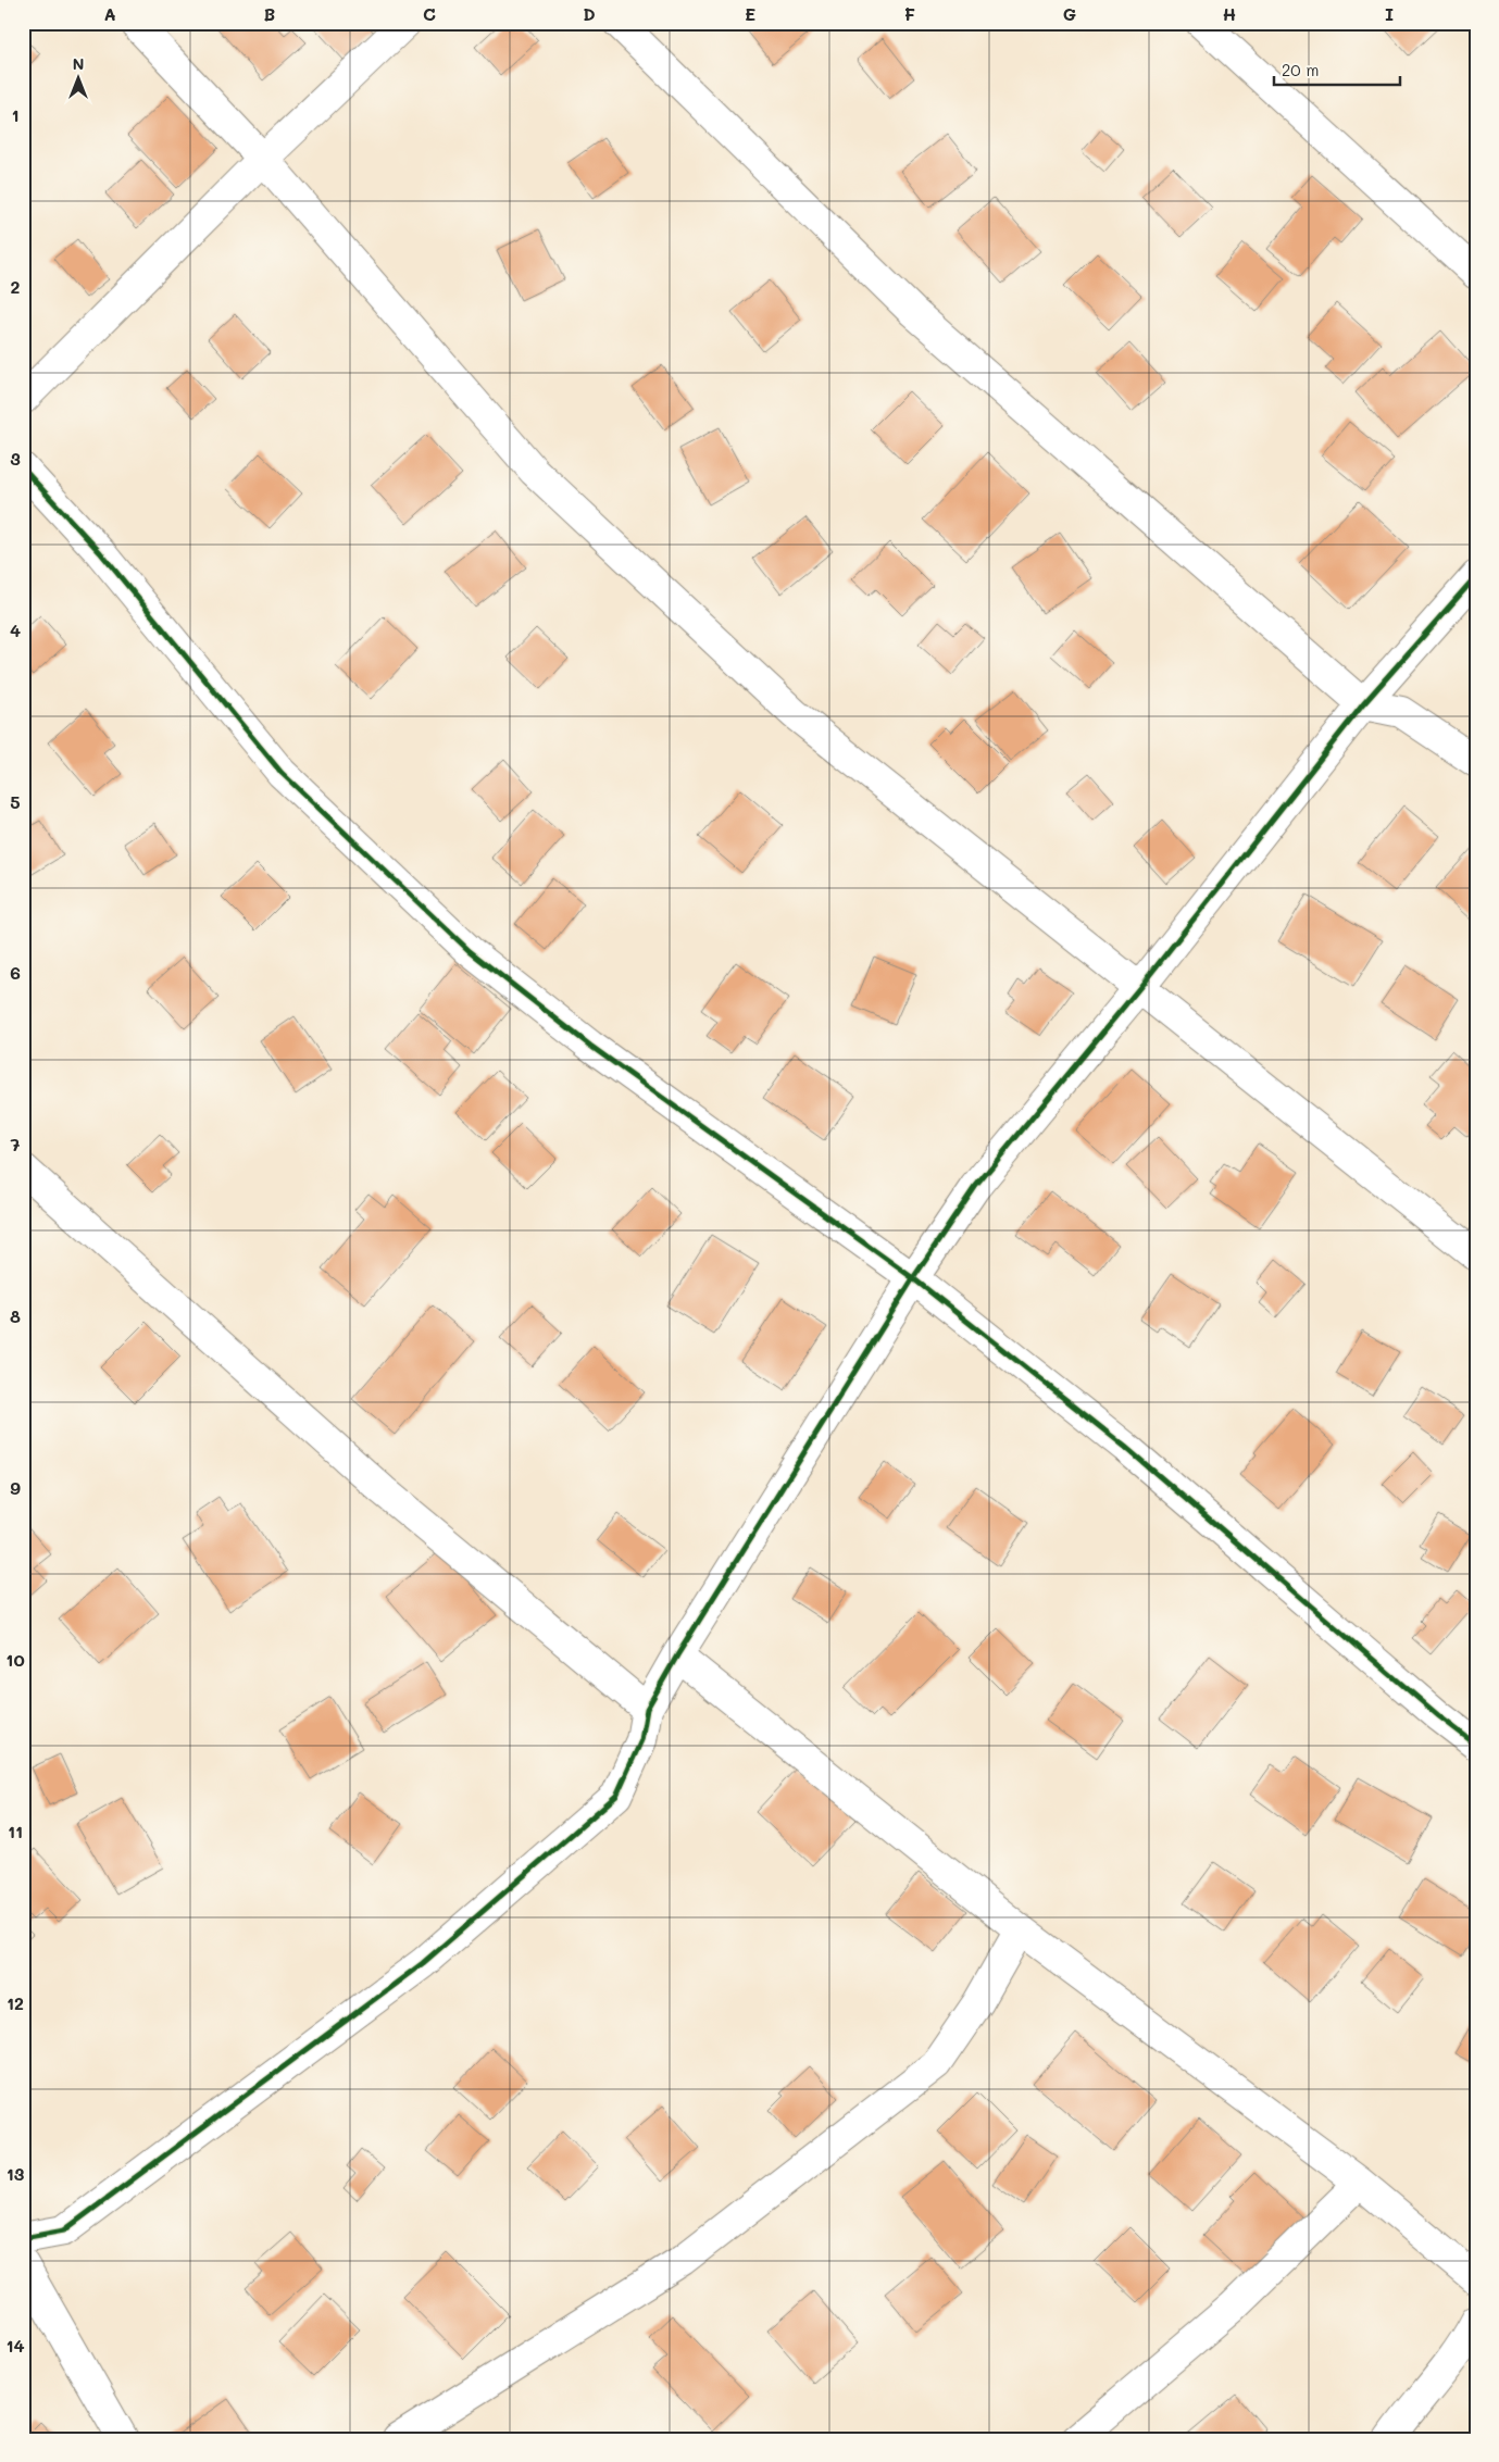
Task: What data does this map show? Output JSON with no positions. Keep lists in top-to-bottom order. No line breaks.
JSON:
{"scale_bar":"20 m","north":"top","grid":{"columns":["A","B","C","D","E","F","G","H","I"],"rows":["1","2","3","4","5","6","7","8","9","10","11","12","13","14"]}}
